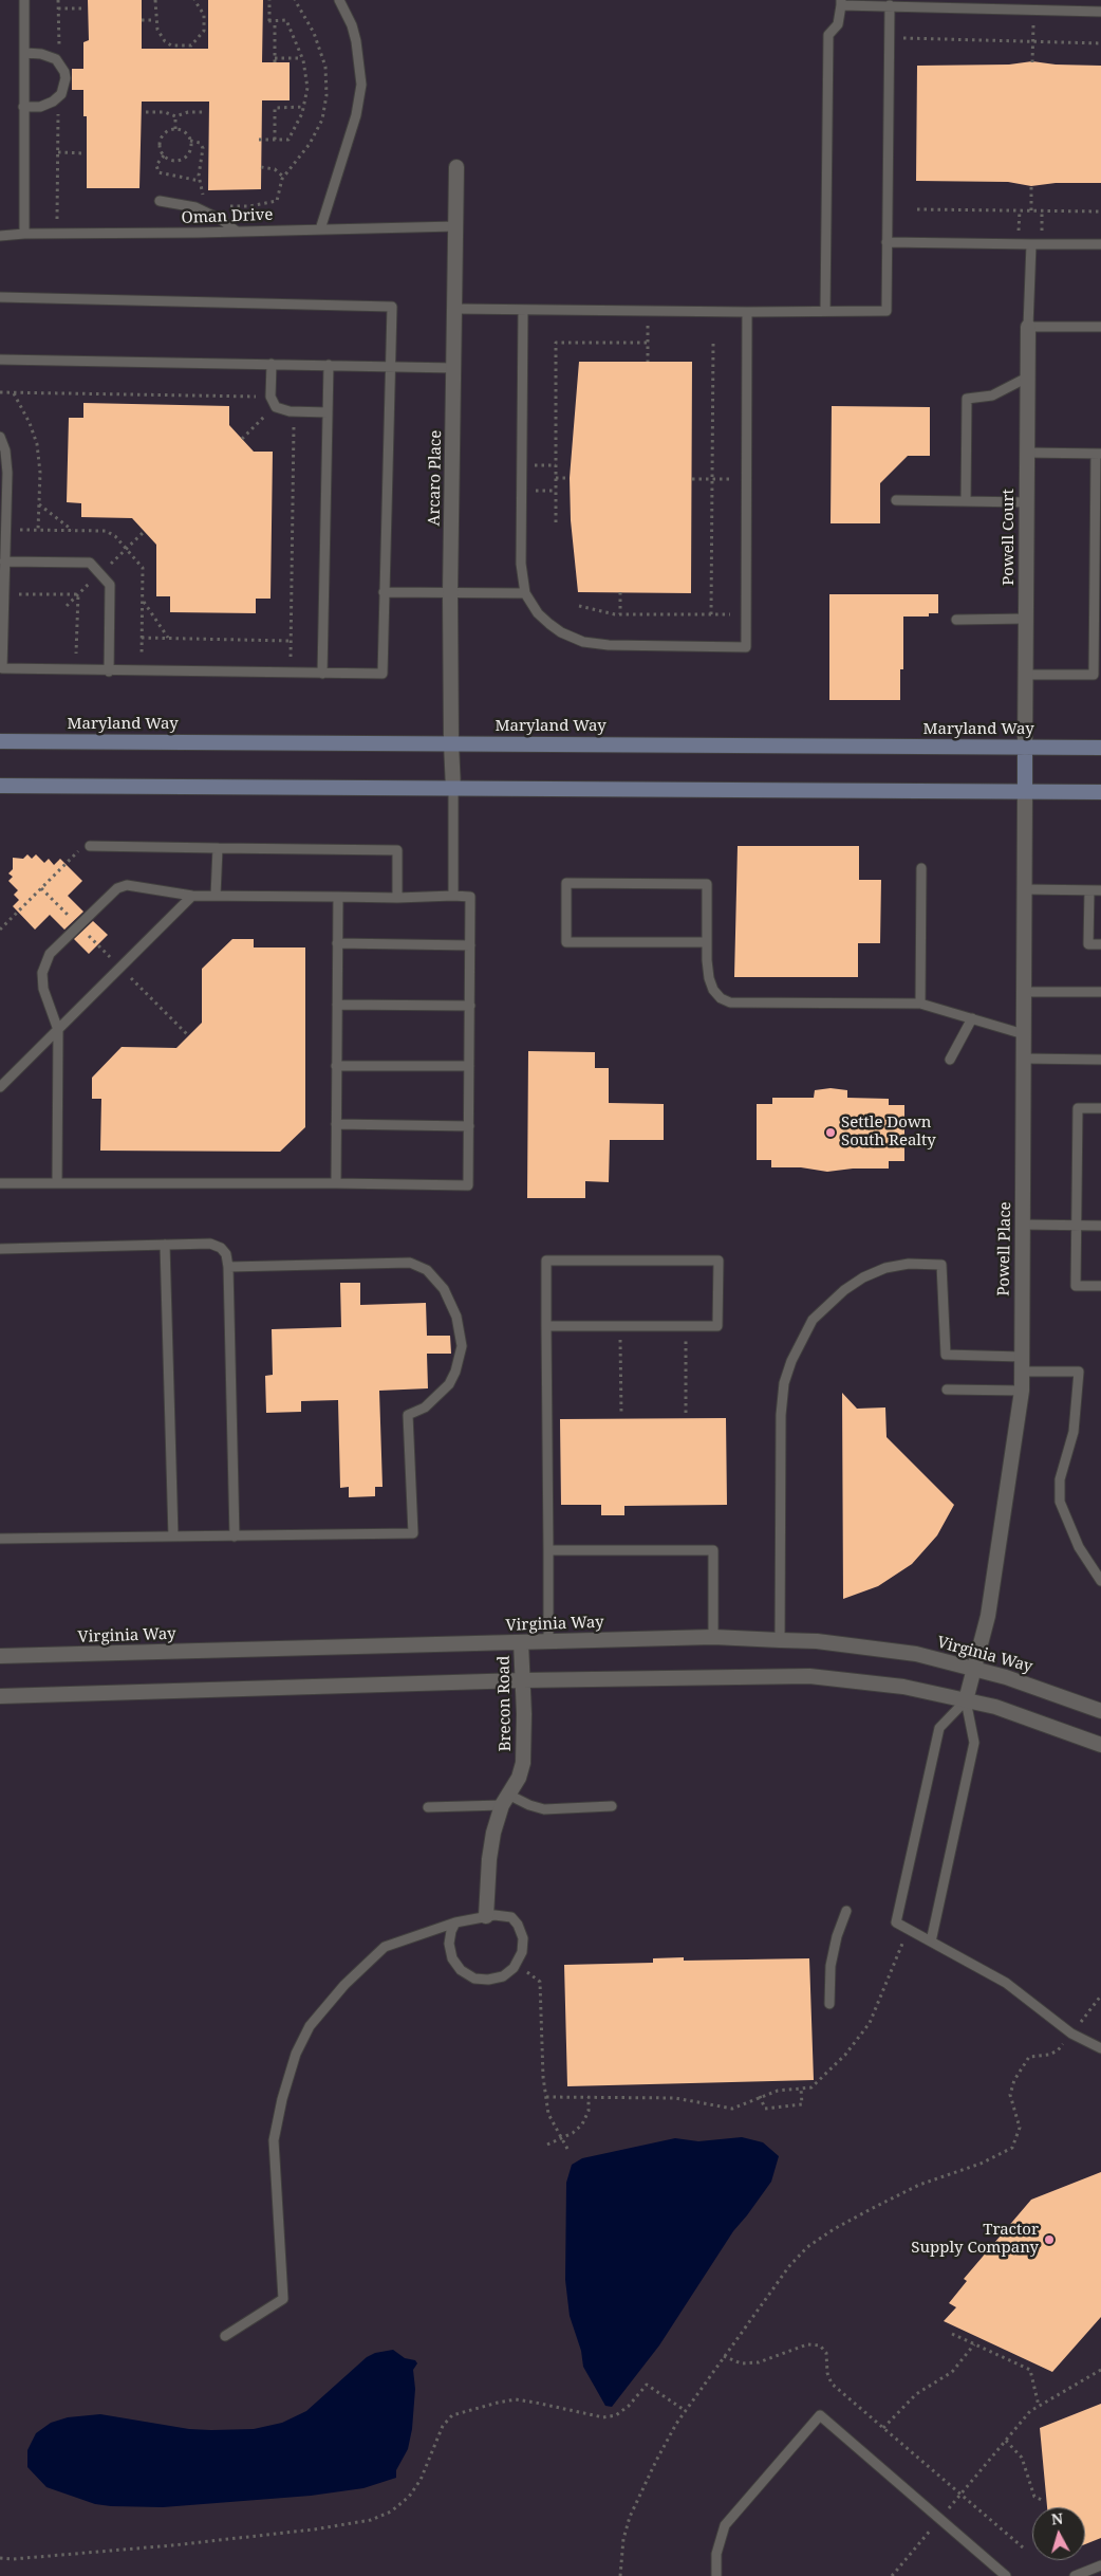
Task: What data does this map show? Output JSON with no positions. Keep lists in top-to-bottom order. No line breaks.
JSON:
{"streets":{"main road":["Maryland Way"],"street":["Arcaro Place","Powell Court","Powell Place","Virginia Way","Brecon Road"],"lane":["Oman Drive"]},"crossings":[["Oman Drive","Arcaro Place"],["Arcaro Place","Maryland Way"],["Powell Court","Maryland Way"],["Powell Place","Virginia Way"],["Virginia Way","Brecon Road"]],"places":["Settle Down South Realty","Tractor Supply Company"],"north":"top"}
